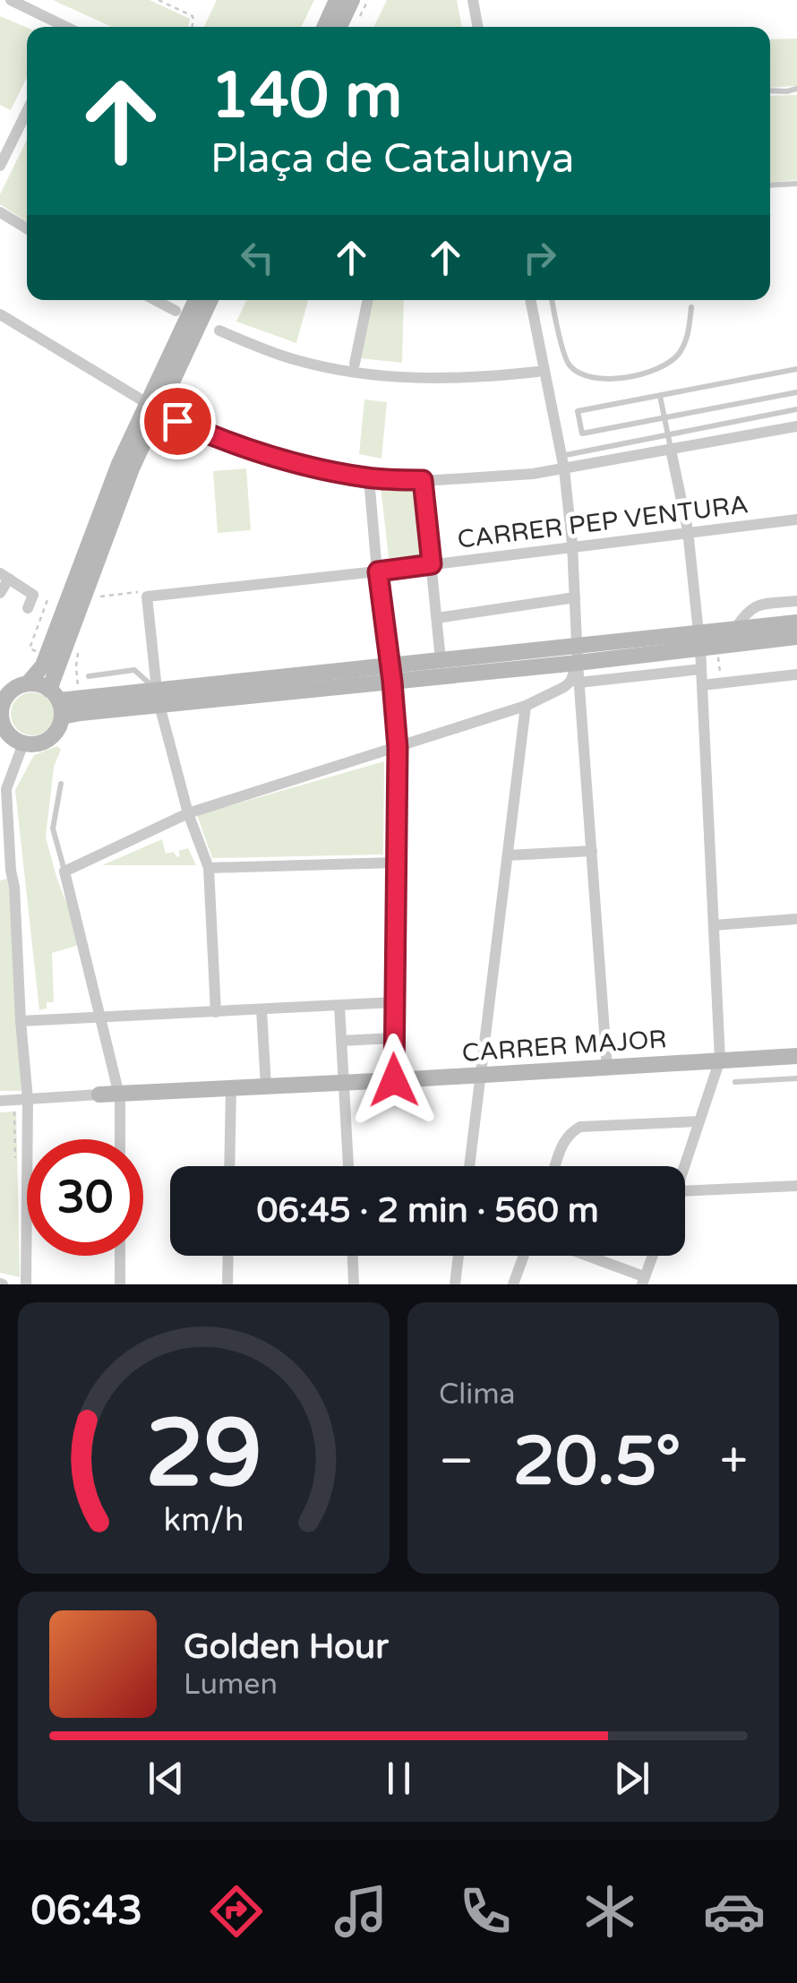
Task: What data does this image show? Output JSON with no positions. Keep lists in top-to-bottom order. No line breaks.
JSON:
{"streets":{"street":["CARRER PEP VENTURA","CARRER MAJOR"]},"page":{"turn":["140 m","Plaça de Catalunya"],"limit":"30","trip":"06:45 · 2 min · 560 m","tile":"Clima","heat":["−","20.5°","+"],"song":["Golden Hour","Lumen"],"tabs":"06:43","gauge":["29","km/h"]}}
